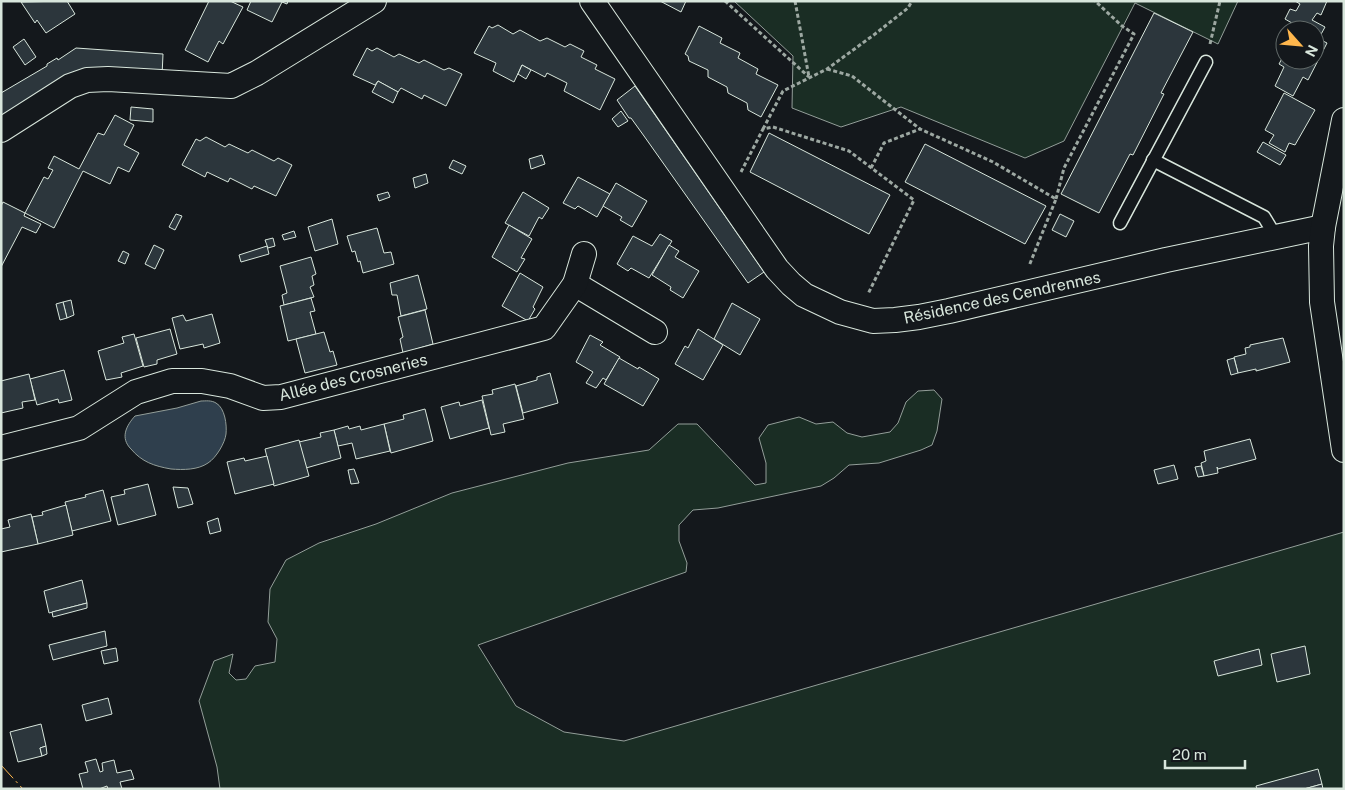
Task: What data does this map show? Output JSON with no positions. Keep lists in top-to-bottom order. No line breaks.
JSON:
{"streets":{"street":["Résidence des Cendrennes","Allée des Crosneries"]},"scale_bar":"20 m","north":"bottom right"}
